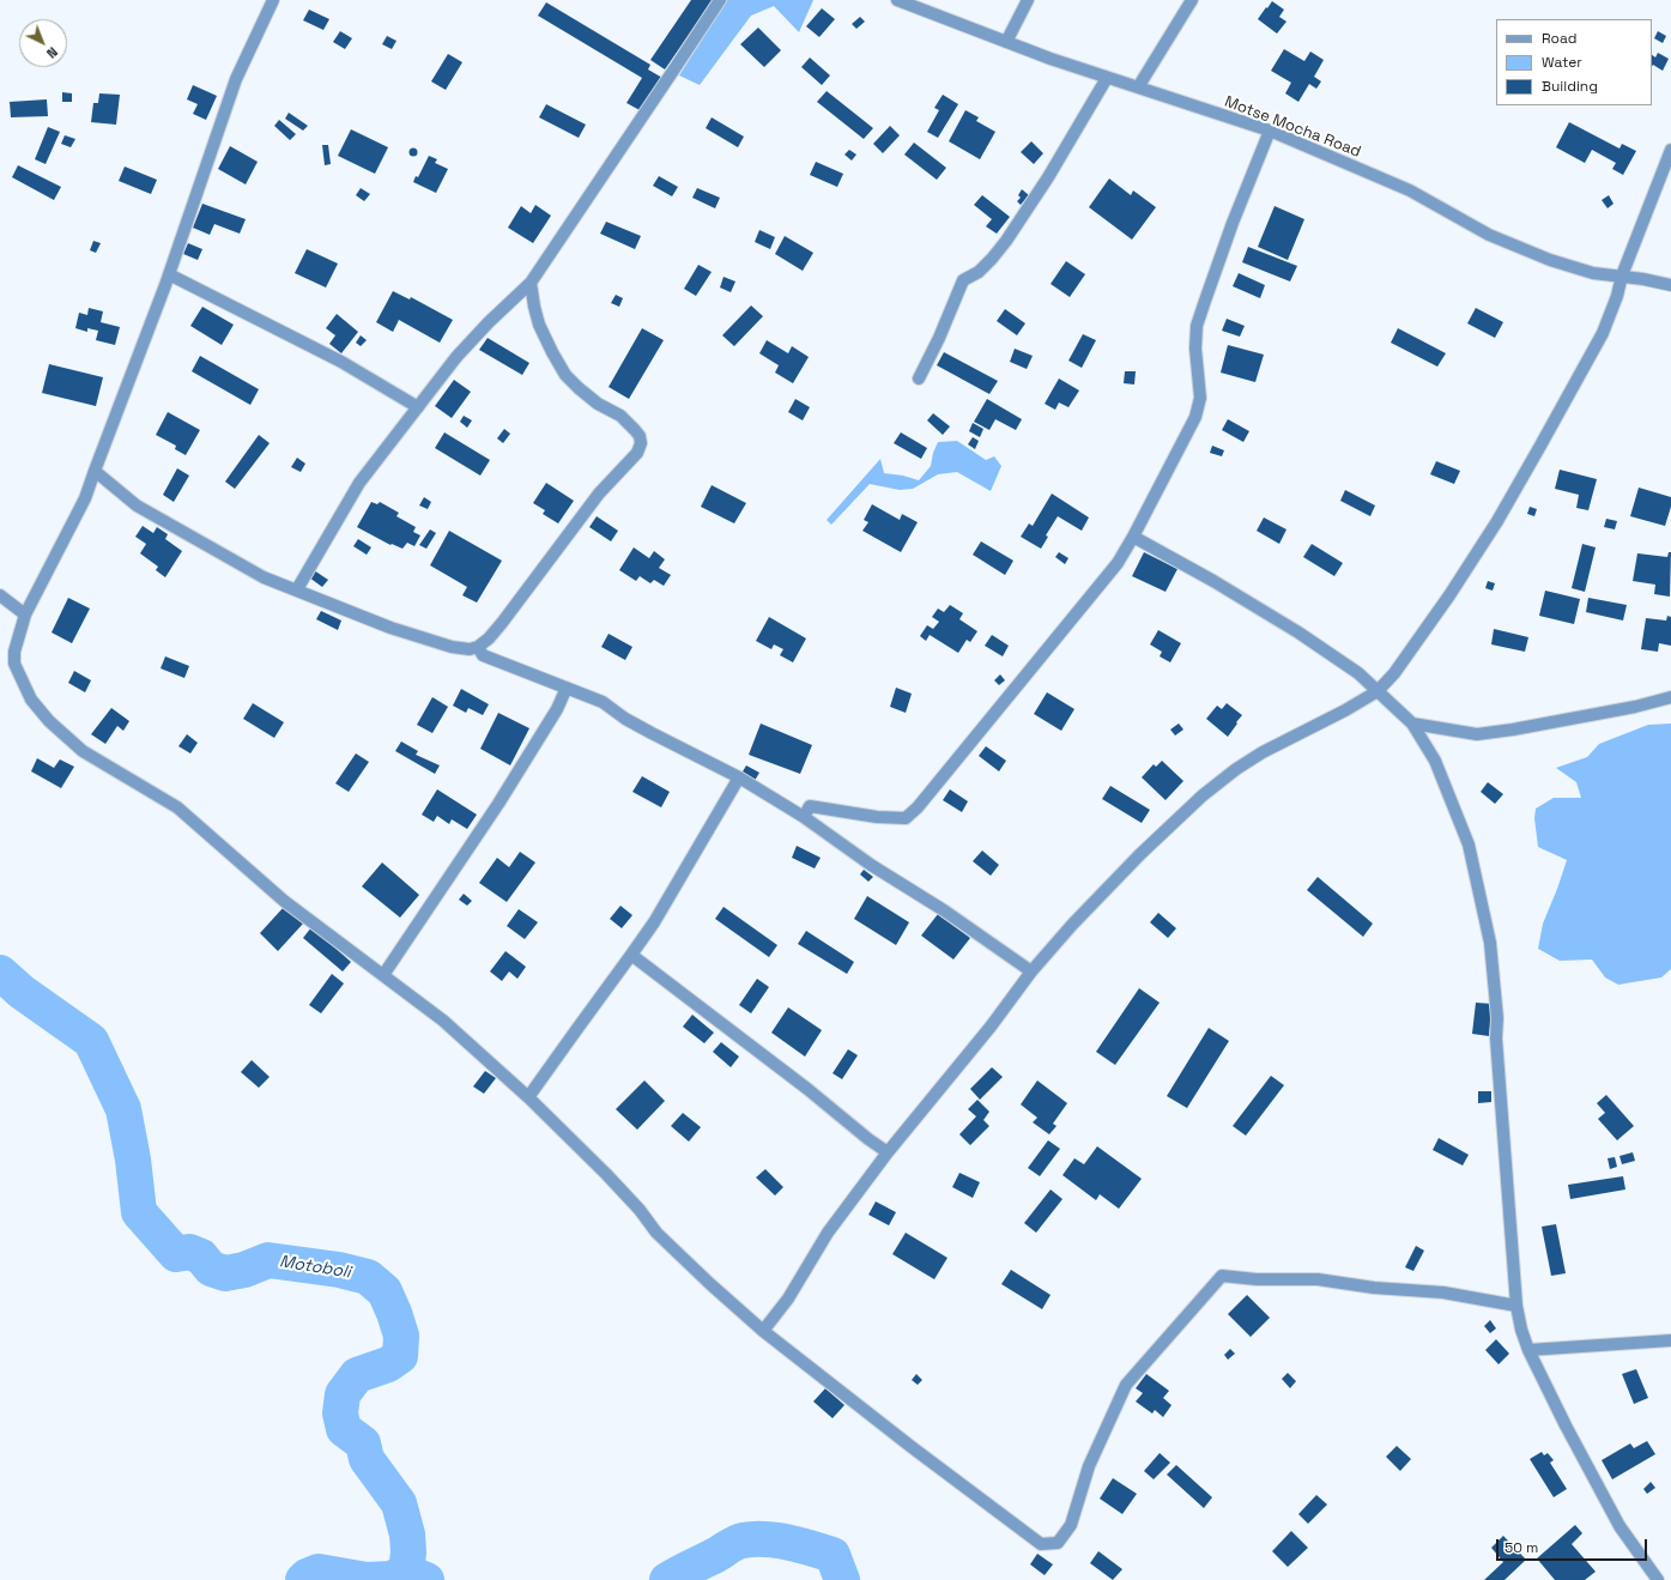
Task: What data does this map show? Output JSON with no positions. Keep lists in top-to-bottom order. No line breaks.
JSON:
{"streets":{"street":["Motse Mocha Road"]},"water":["Motoboli"],"legend":["Road","Water","Building"],"scale_bar":"50 m","north":"bottom right"}
